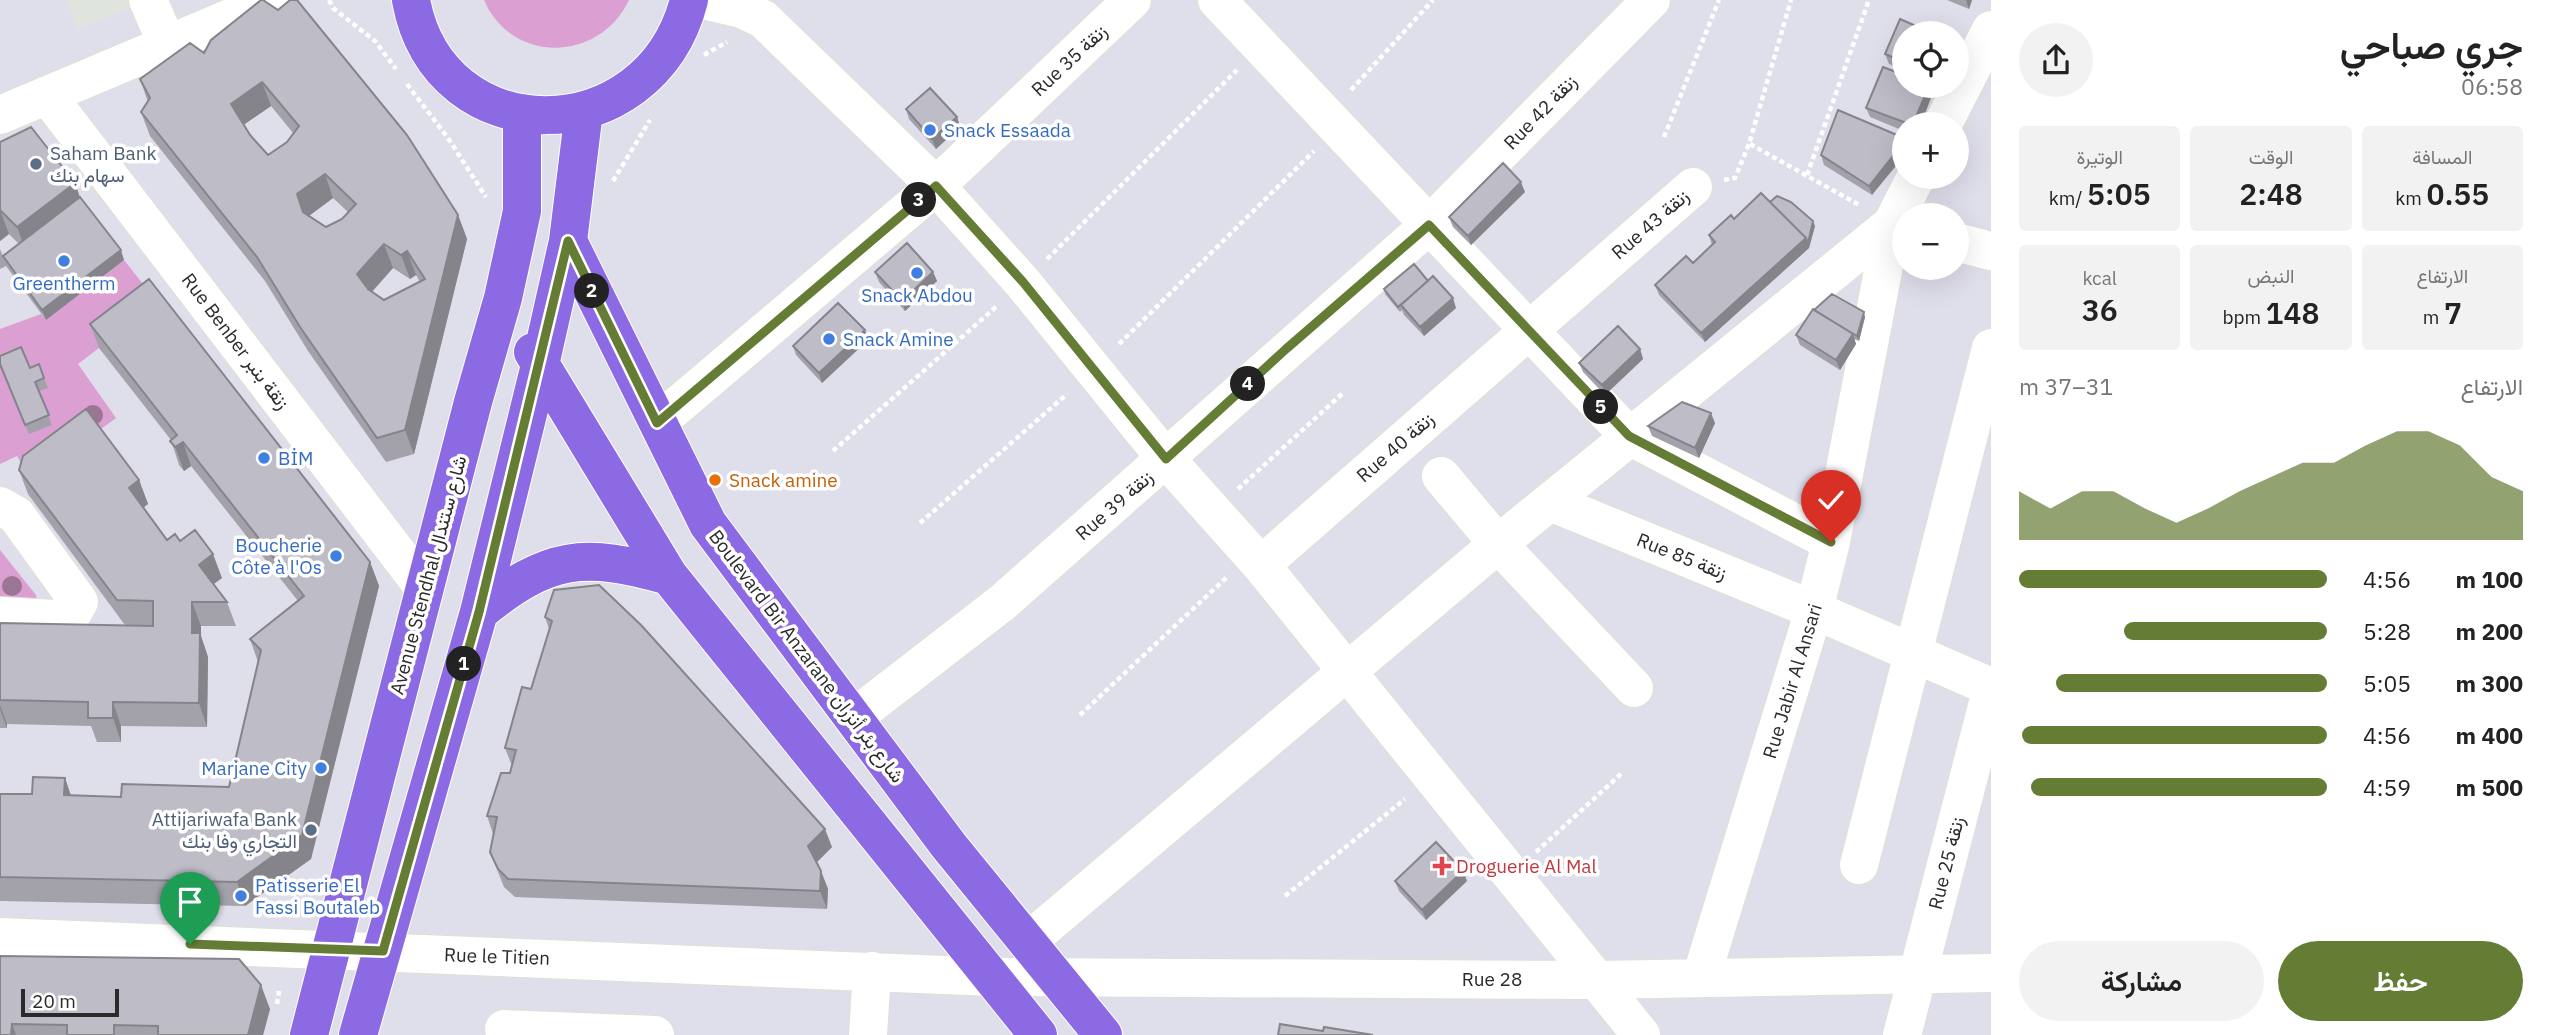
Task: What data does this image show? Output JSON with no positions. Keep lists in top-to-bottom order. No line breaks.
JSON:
{"streets":{"main road":["Avenue Stendhal شارع ستندال","Boulevard Bir Anzarane شارع بئر أنزران"],"street":["Rue 35 زنقة","Rue 42 زنقة","Rue 43 زنقة","Rue Benber زنقة بنبر","Rue 40 زنقة","Rue 39 زنقة","Rue 85 زنقة","Rue Jabir Al Ansari","Rue 25 زنقة","Rue le Titien","Rue 28"]},"crossings":[["Rue 35 زنقة","Boulevard Bir Anzarane شارع بئر أنزران"],["Rue 42 زنقة","Rue 39 زنقة"],["Rue 43 زنقة","Rue 40 زنقة"],["Rue Benber زنقة بنبر","Avenue Stendhal شارع ستندال"],["Rue 39 زنقة","Boulevard Bir Anzarane شارع بئر أنزران"],["Rue 85 زنقة","Rue Jabir Al Ansari"],["Rue 85 زنقة","Rue 25 زنقة"],["Avenue Stendhal شارع ستندال","Rue le Titien"],["Boulevard Bir Anzarane شارع بئر أنزران","Rue 28"],["Rue Jabir Al Ansari","Rue 28"],["Rue 25 زنقة","Rue 28"],["Rue le Titien","Rue 28"]],"places":{"other":["Snack Essaada","Saham Bank سهام بنك","Greentherm","Snack Abdou","Snack Amine","BİM","Snack amine","Boucherie Côte à l'Os","Marjane City","Attijariwafa Bank التجاري وفا بنك","Patisserie El Fassi Boutaleb"],"health":["Droguerie Al Mal"]},"scale_bar":"20 m","page":{"heading":["جري صباحي","06:58"],"map_buttons":["+","−"],"stats":[["المسافة","0.55 km"],["الوقت","2:48"],["الوتيرة","5:05 /km"],["الارتفاع","7 m"],["النبض","148 bpm"],["kcal","36"]],"pins":["3","2","4","5","1"],"chart":["الارتفاع","31–37 m"],"list":[{"name":"100 m","note":"4:56"},{"name":"200 m","note":"5:28"},{"name":"300 m","note":"5:05"},{"name":"400 m","note":"4:56"},{"name":"500 m","note":"4:59"}],"buttons":["حفظ","مشاركة"],"scale":"20 m"}}
